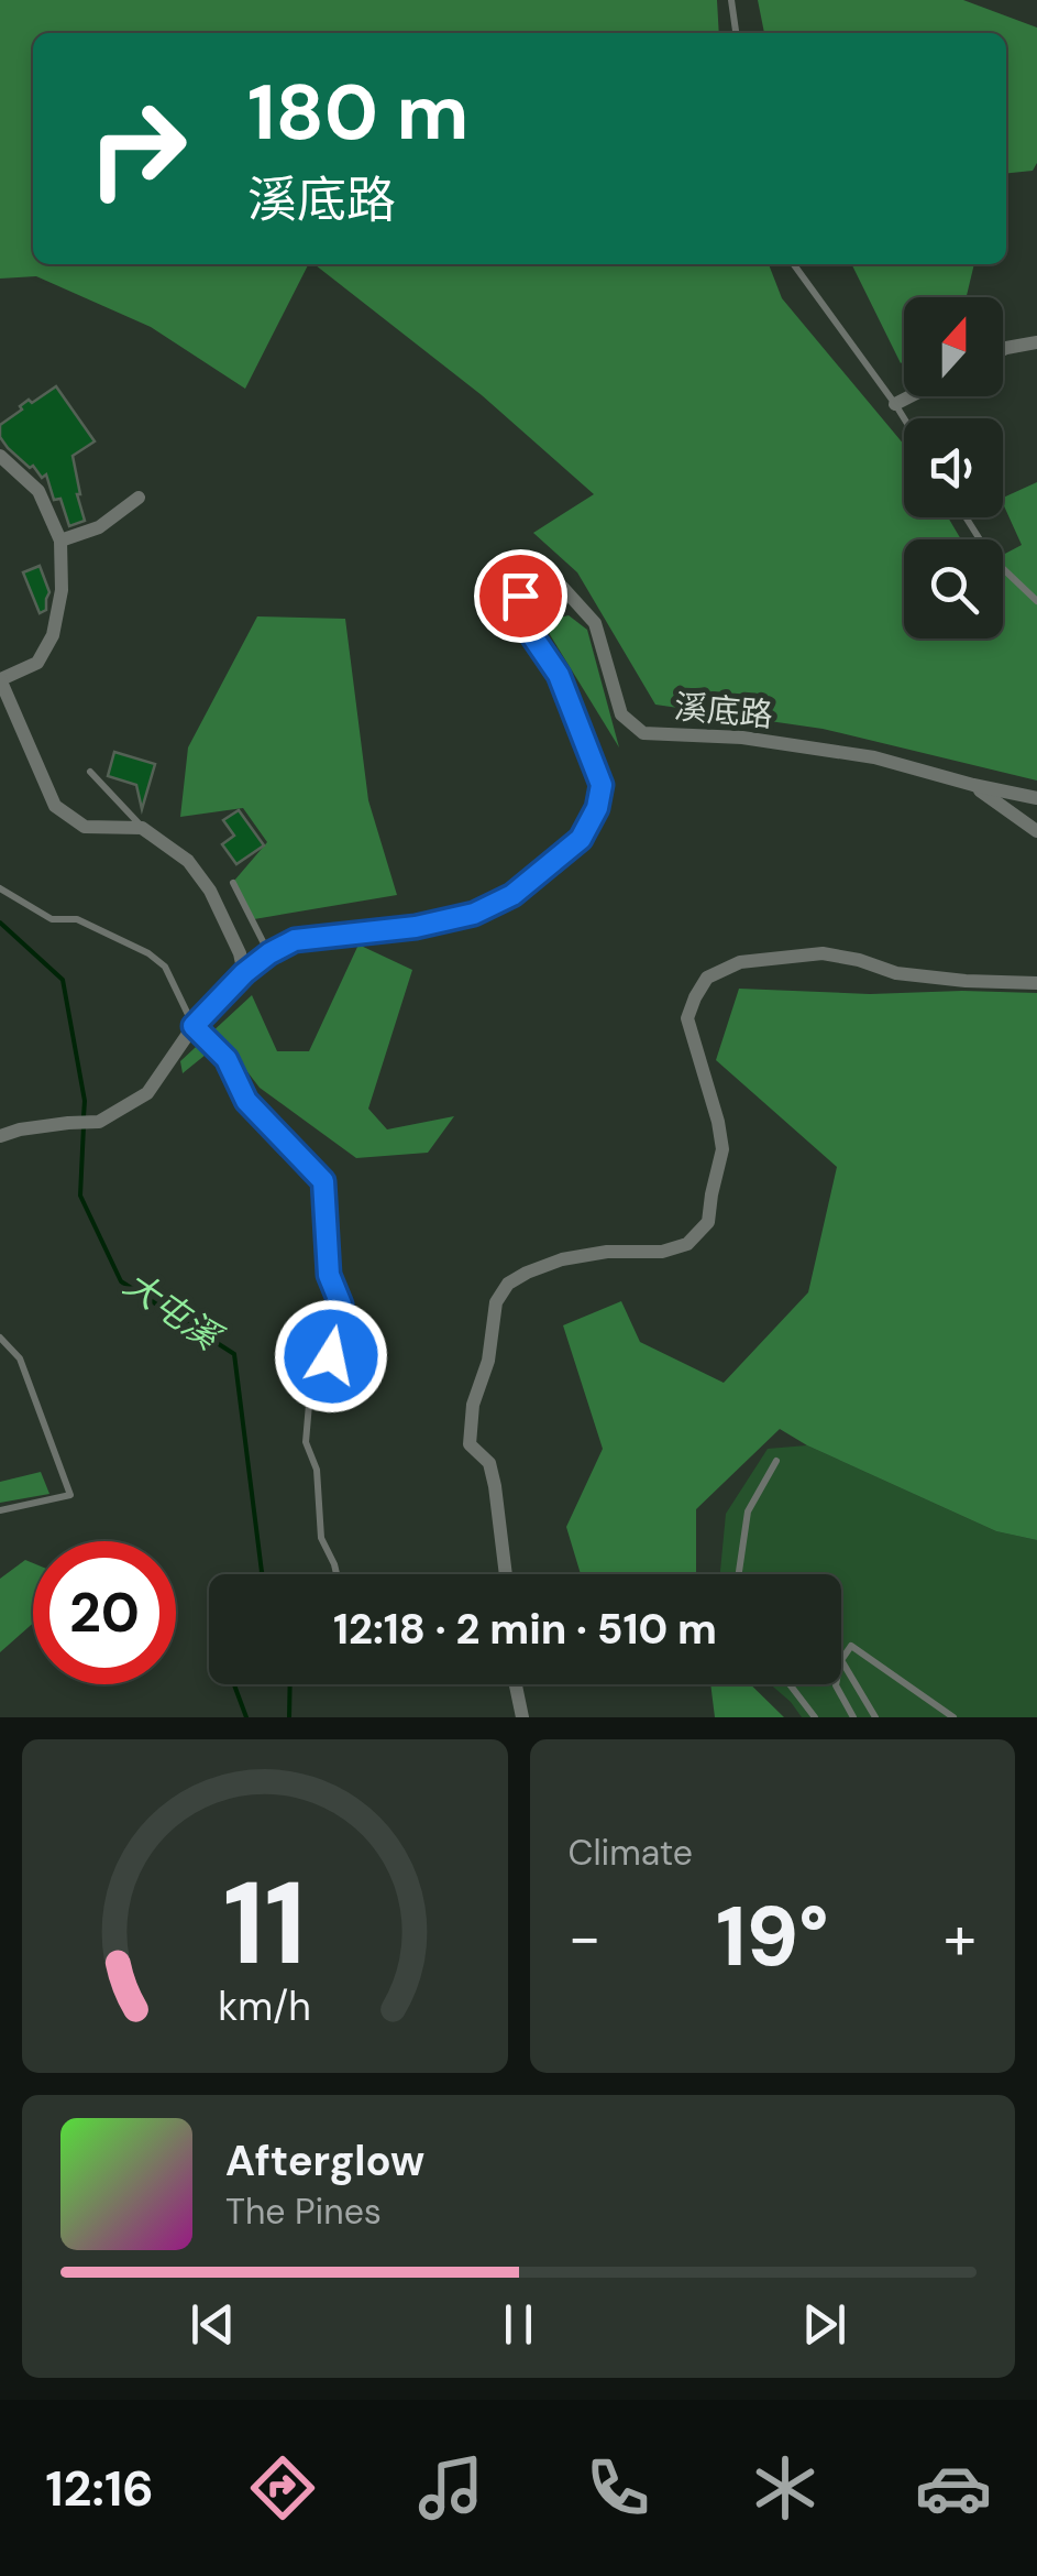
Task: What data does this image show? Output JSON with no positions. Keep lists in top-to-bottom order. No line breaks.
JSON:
{"streets":{"street":["溪底路"]},"water":["大屯溪"],"north":"top","page":{"turn":["180 m","溪底路"],"limit":"20","trip":"12:18 · 2 min · 510 m","tile":"Climate","heat":["−","19°","+"],"song":["Afterglow","The Pines"],"tabs":"12:16","gauge":["11","km/h"]}}
